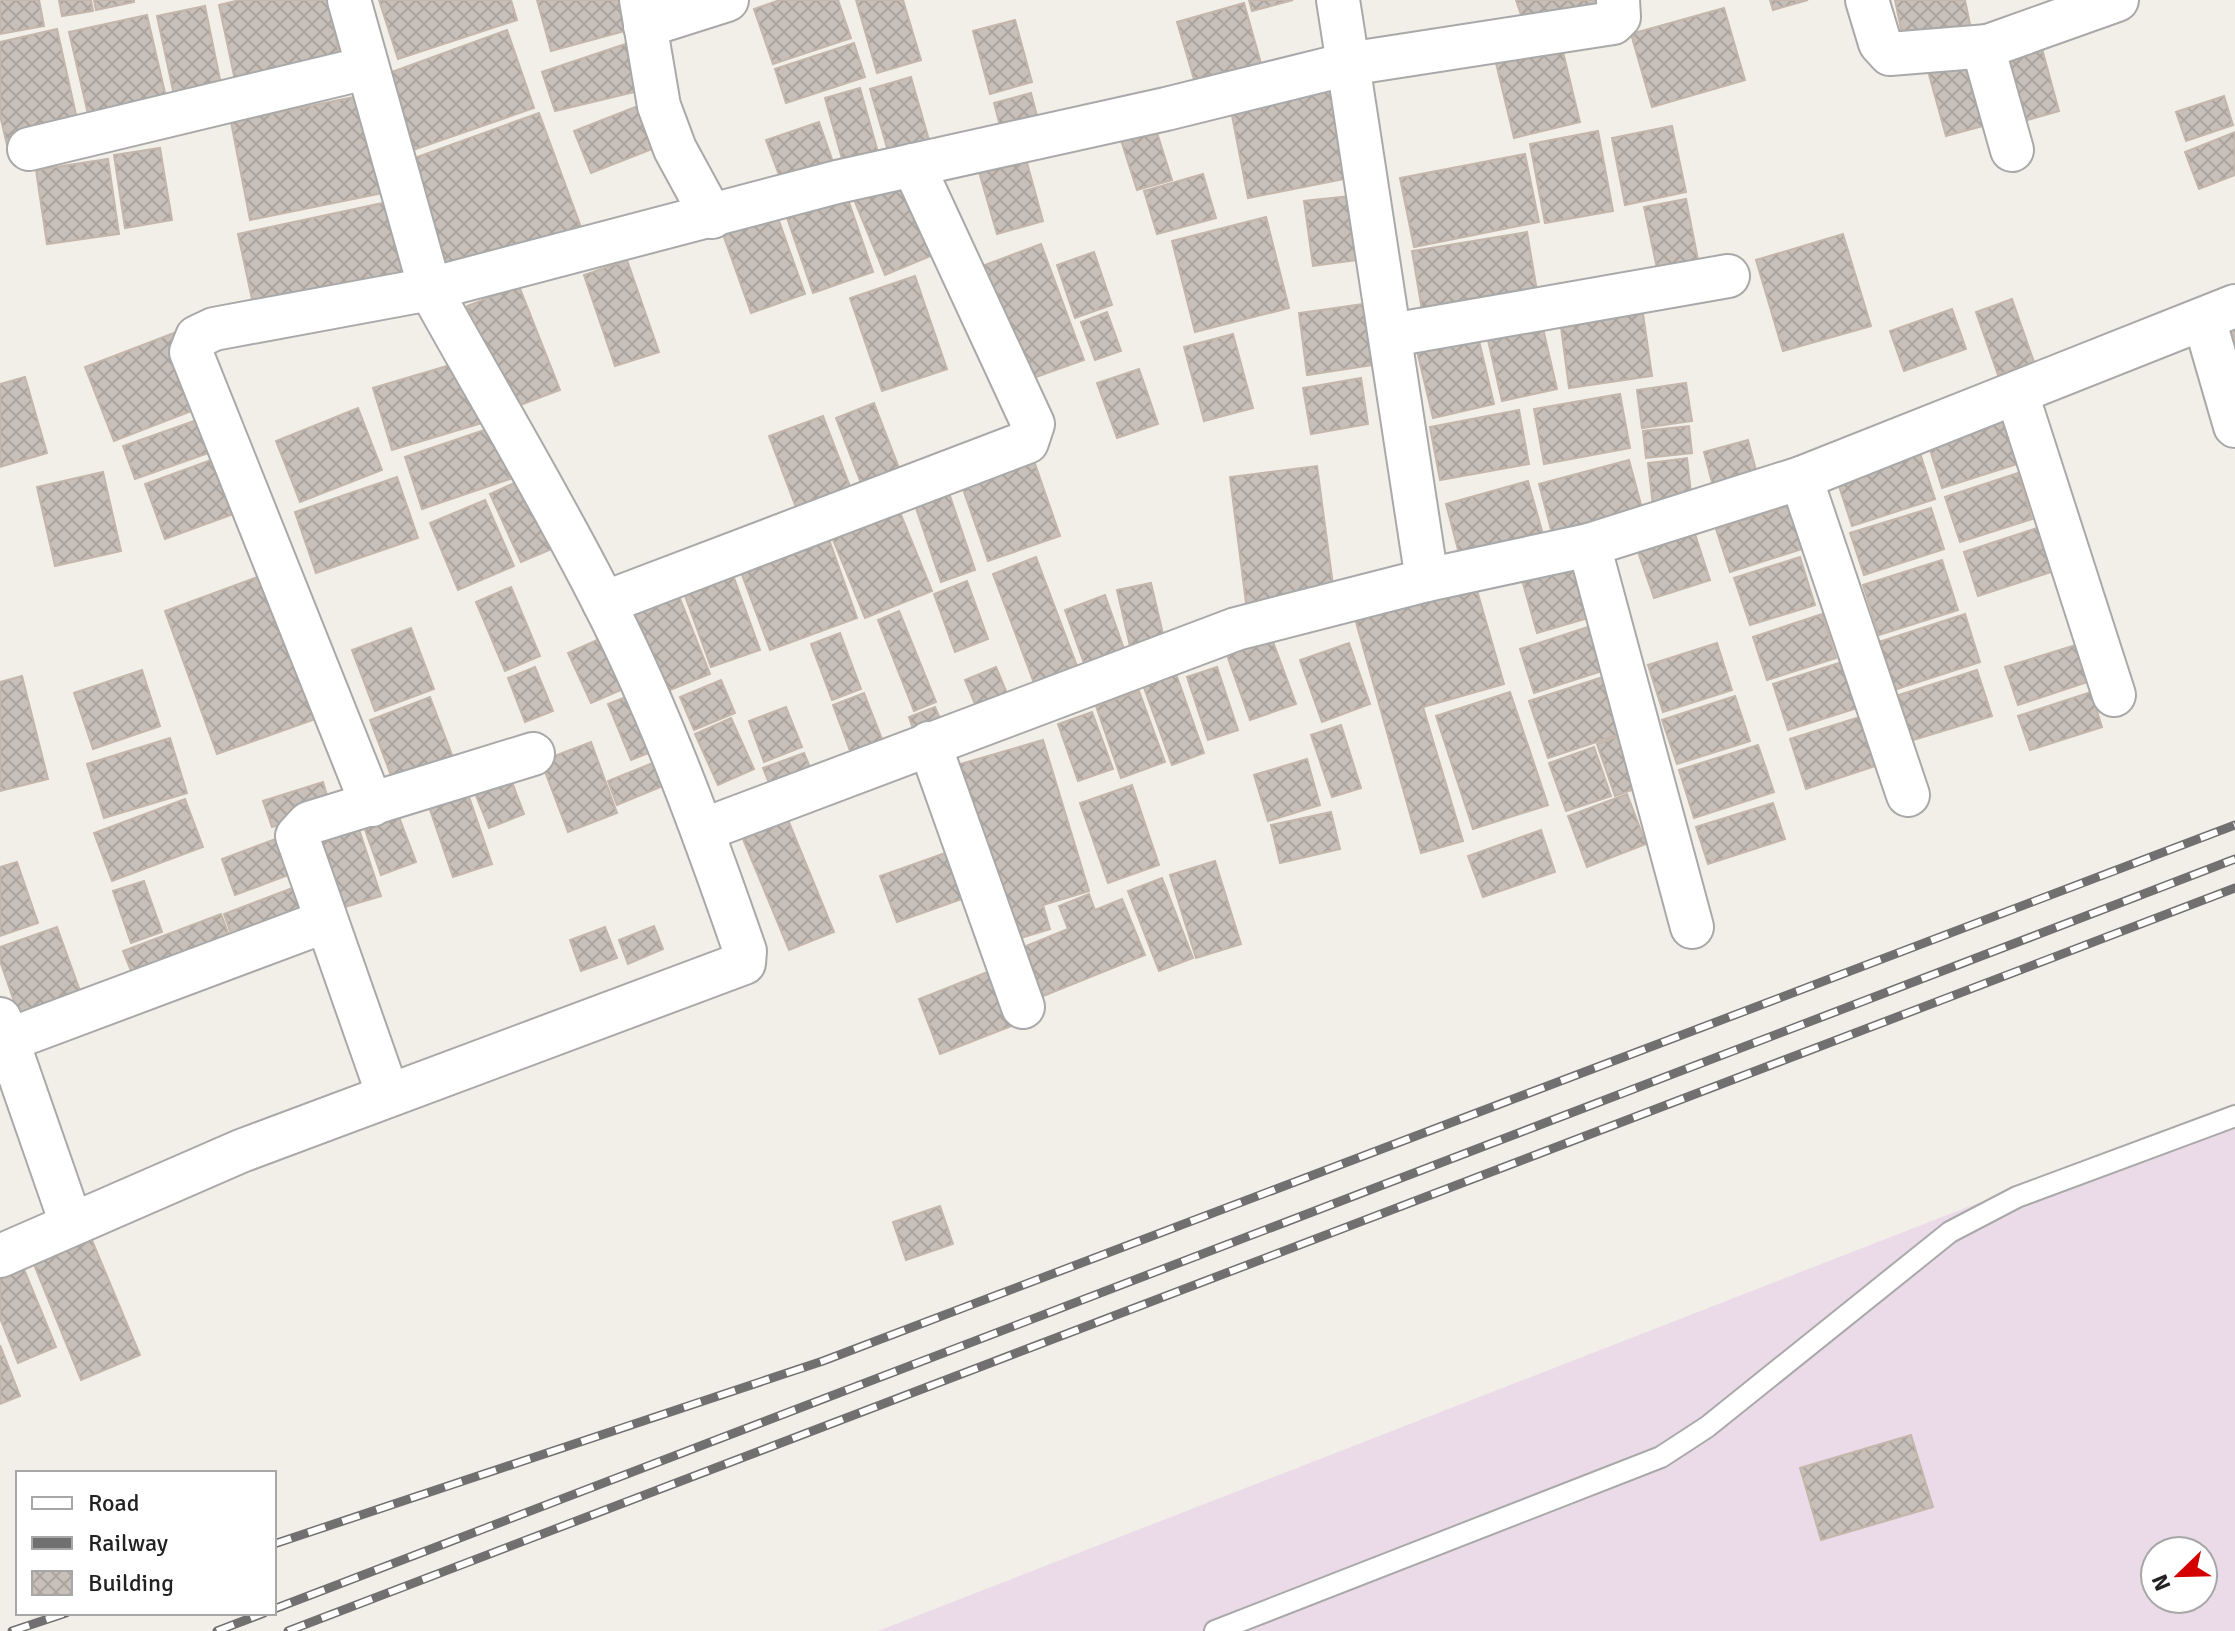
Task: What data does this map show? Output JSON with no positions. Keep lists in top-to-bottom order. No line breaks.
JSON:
{"legend":["Road","Railway","Building"],"north":"bottom left"}
